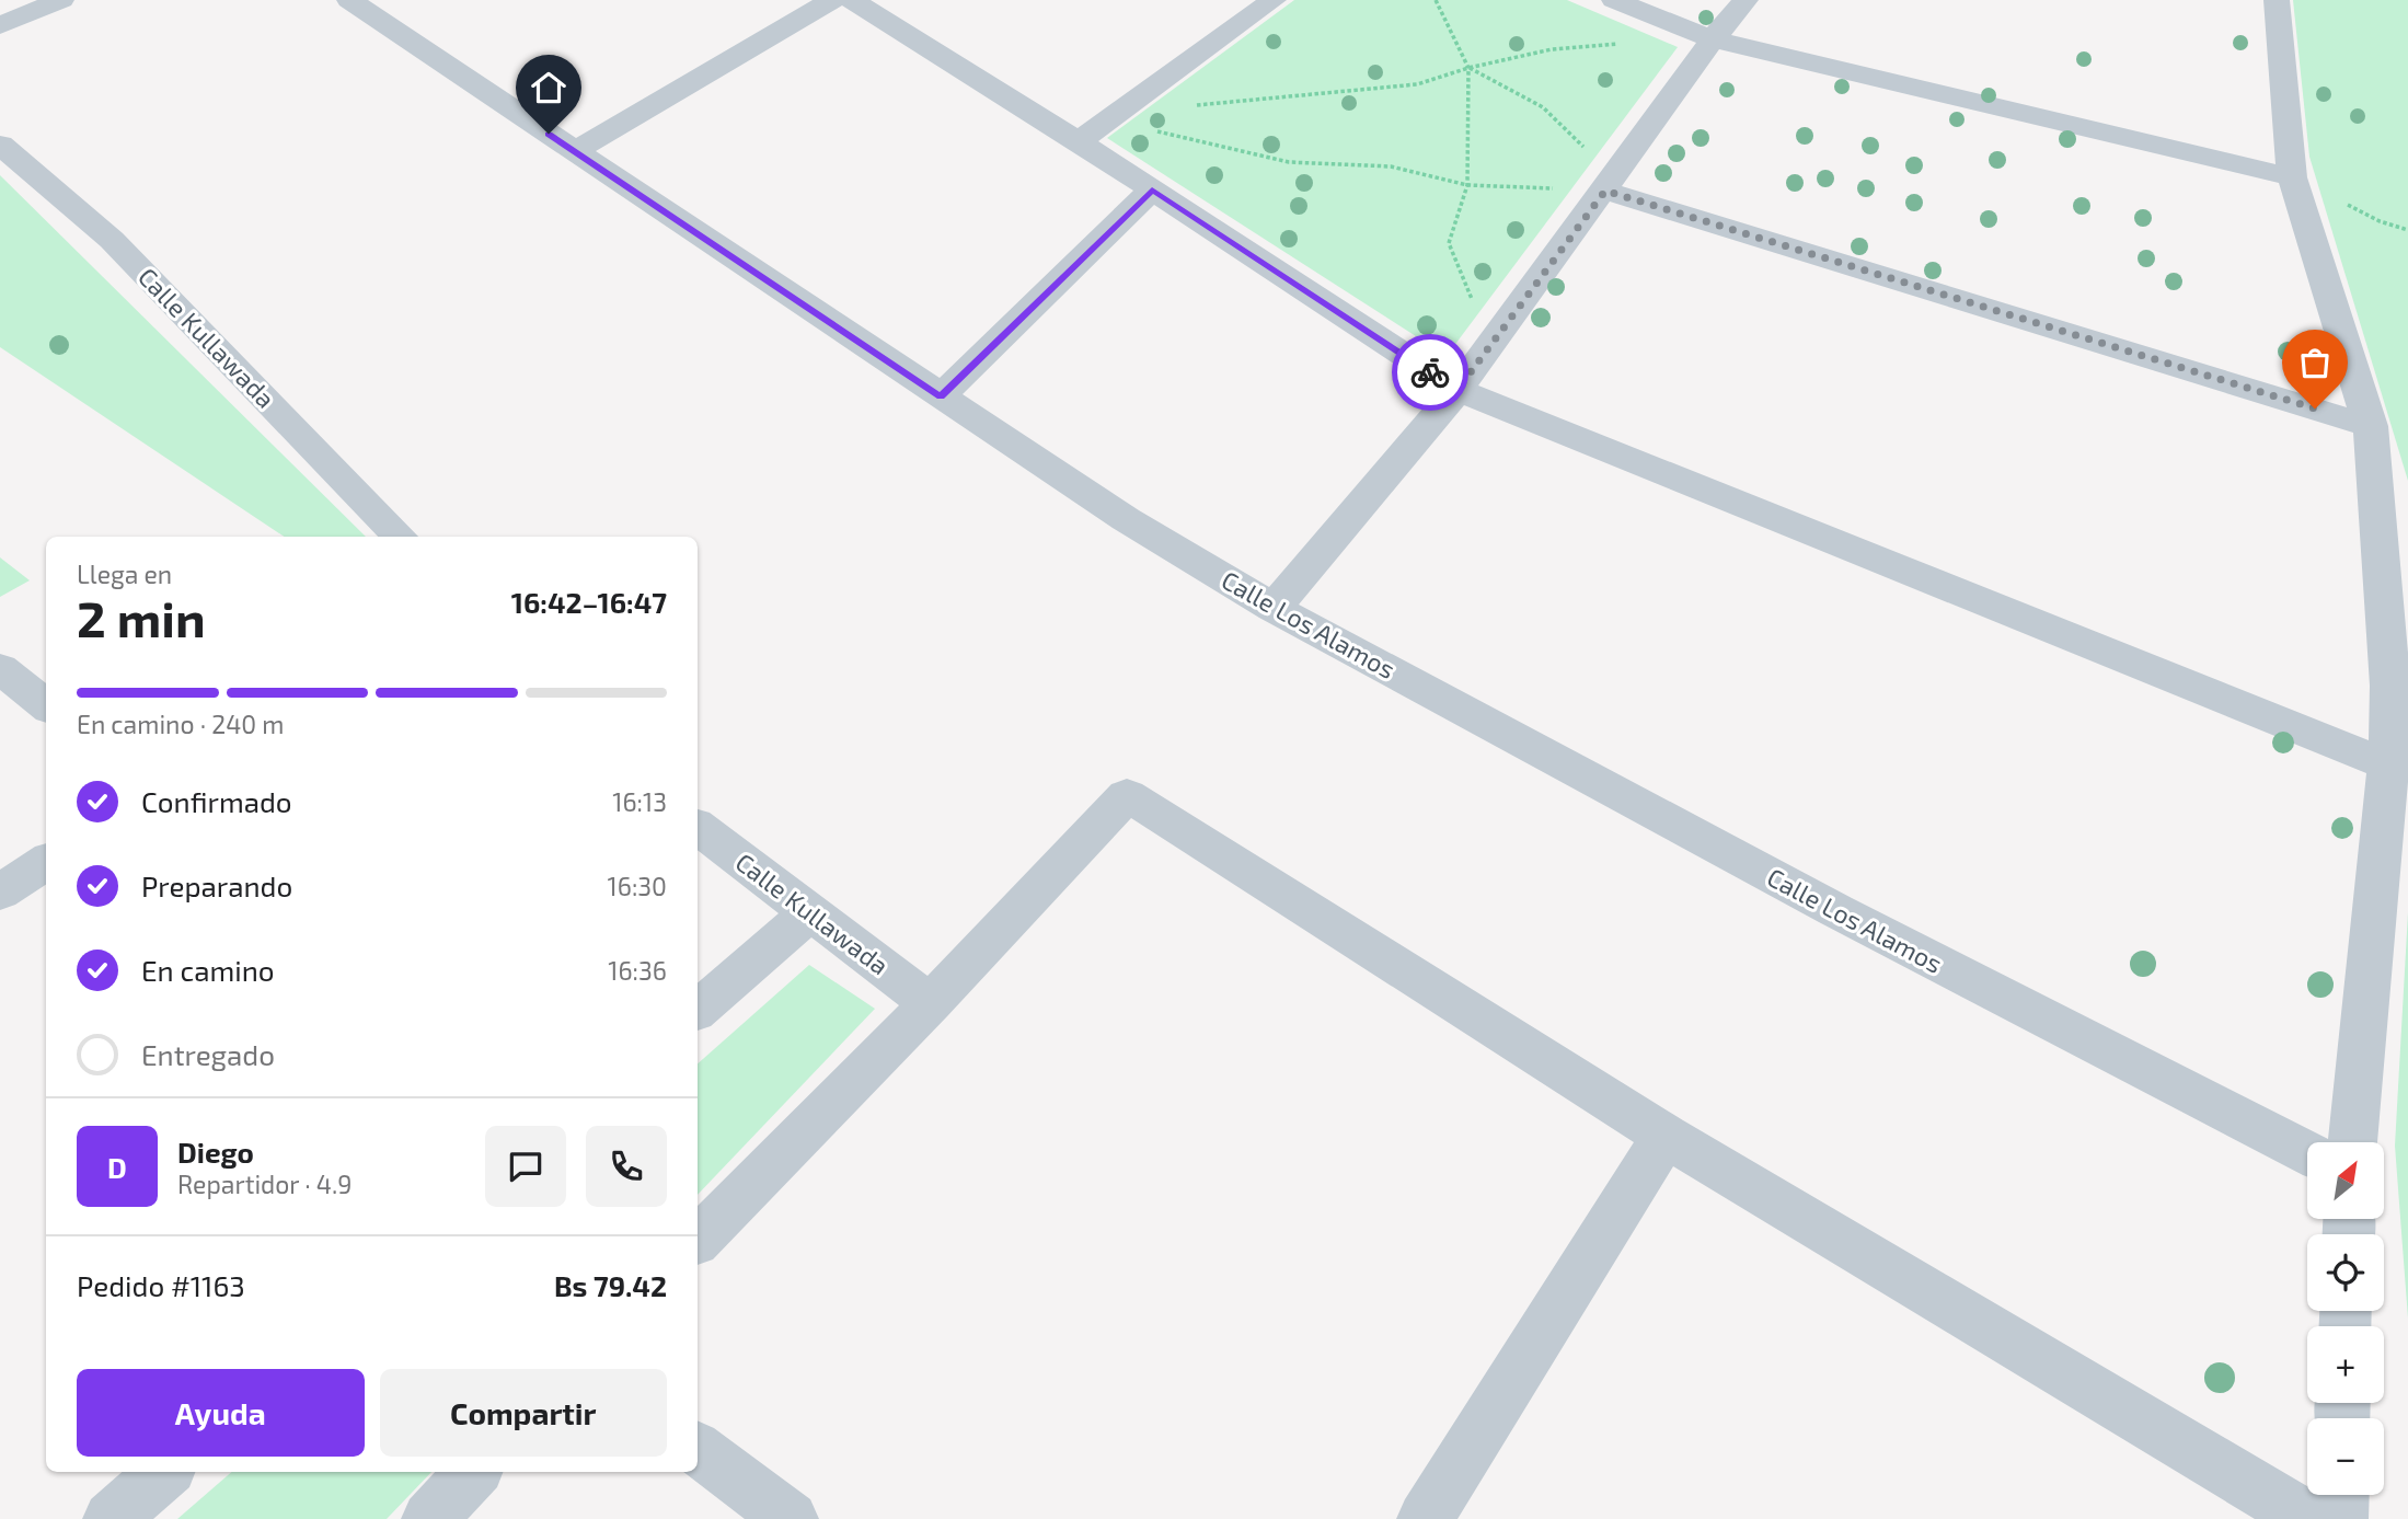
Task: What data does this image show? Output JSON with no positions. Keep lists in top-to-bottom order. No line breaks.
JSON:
{"streets":{"street":["Calle Kullawada","Calle Los Alamos"]},"north":"top right","page":{"heading":["2 min","Llega en","16:42–16:47"],"panel":["Diego","Repartidor · 4.9","Pedido #1163","Bs 79.42"],"bar":"En camino · 240 m","list":[["Confirmado","16:13"],["Preparando","16:30"],["En camino","16:36"],"Entregado"],"round":"D","map_buttons":["+","−"],"buttons":["Ayuda","Compartir"]}}
